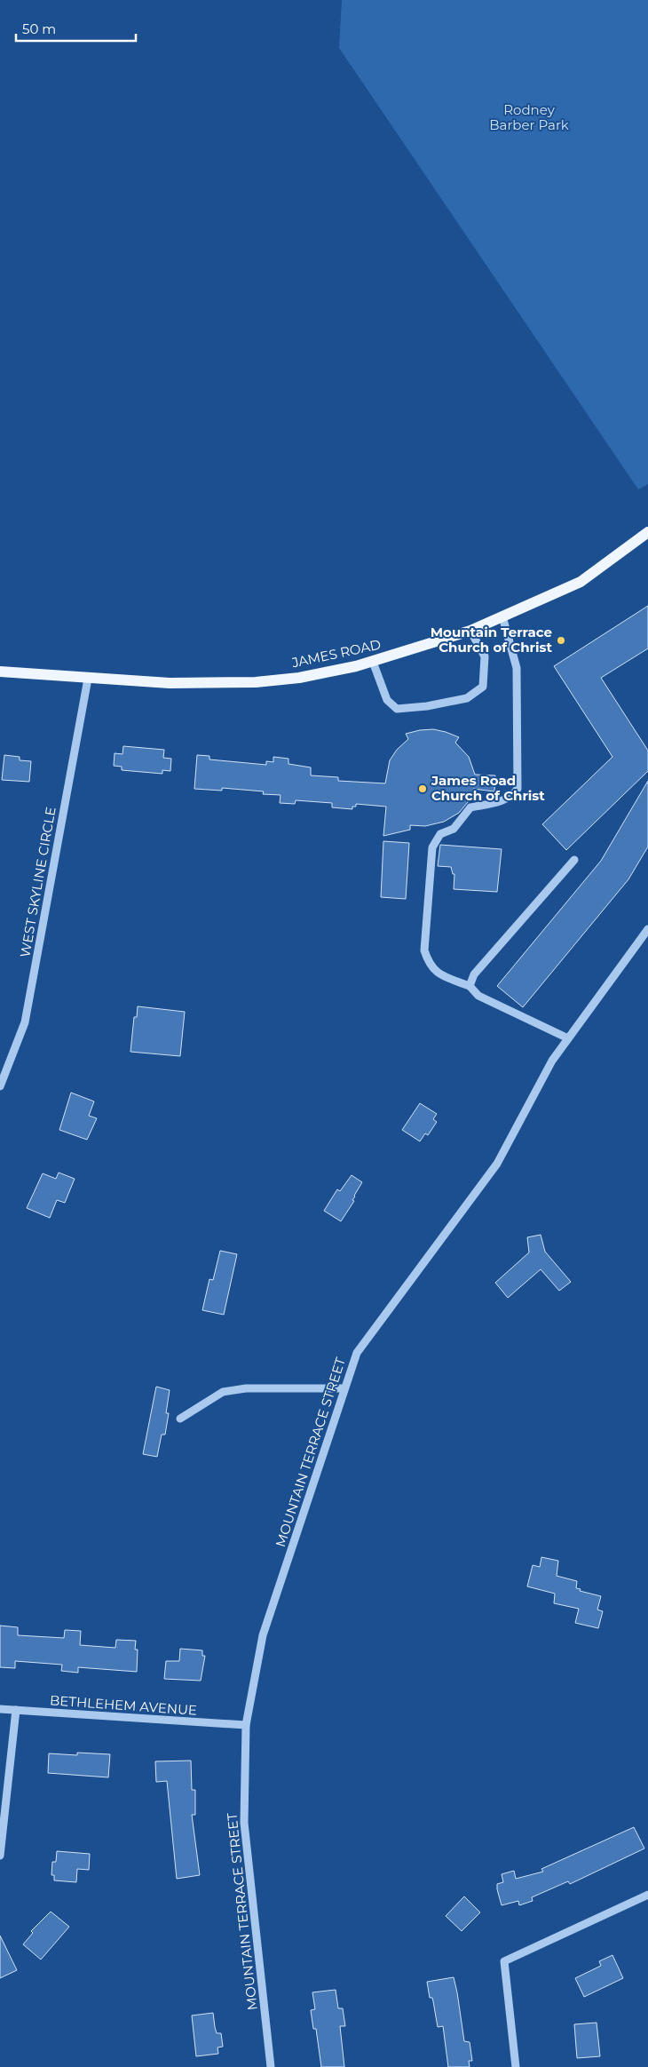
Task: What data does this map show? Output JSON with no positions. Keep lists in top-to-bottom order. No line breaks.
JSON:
{"streets":{"main road":["JAMES ROAD"],"street":["WEST SKYLINE CIRCLE","MOUNTAIN TERRACE STREET","BETHLEHEM AVENUE"]},"crossings":[["JAMES ROAD","WEST SKYLINE CIRCLE"],["MOUNTAIN TERRACE STREET","BETHLEHEM AVENUE"]],"parks":["Rodney Barber Park"],"places":["Mountain Terrace Church of Christ","James Road Church of Christ"],"scale_bar":"50 m"}
